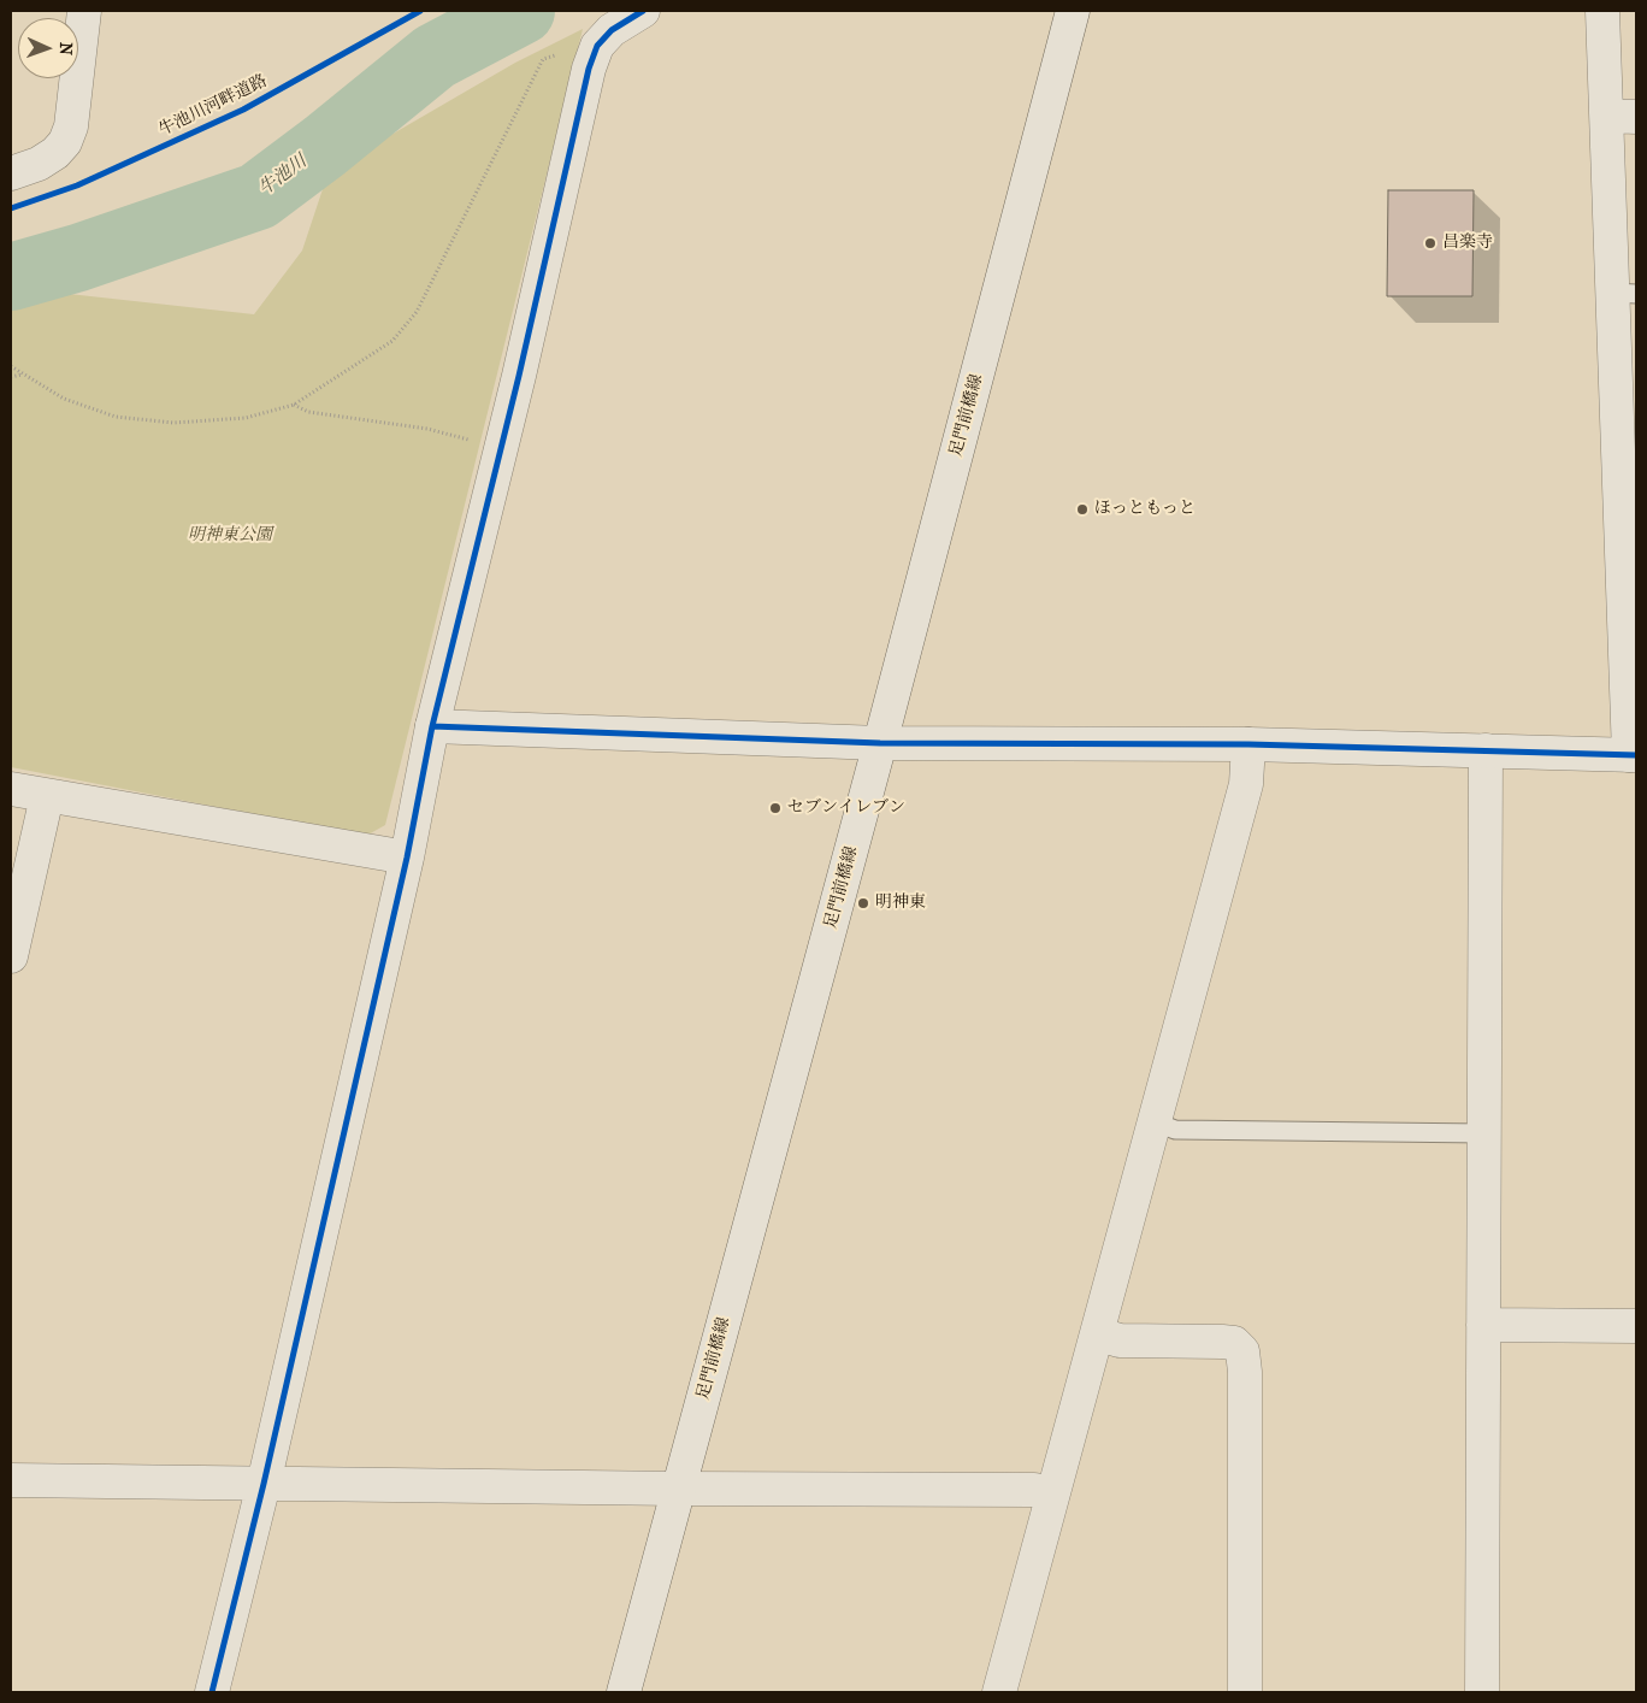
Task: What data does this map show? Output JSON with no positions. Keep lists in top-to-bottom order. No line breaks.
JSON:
{"streets":{"street":["足門前橋線"],"cycle path":["牛池川河畔道路"]},"water":["牛池川"],"parks":["明神東公園"],"places":["昌楽寺","ほっともっと","セブンイレブン","明神東"],"north":"right"}
